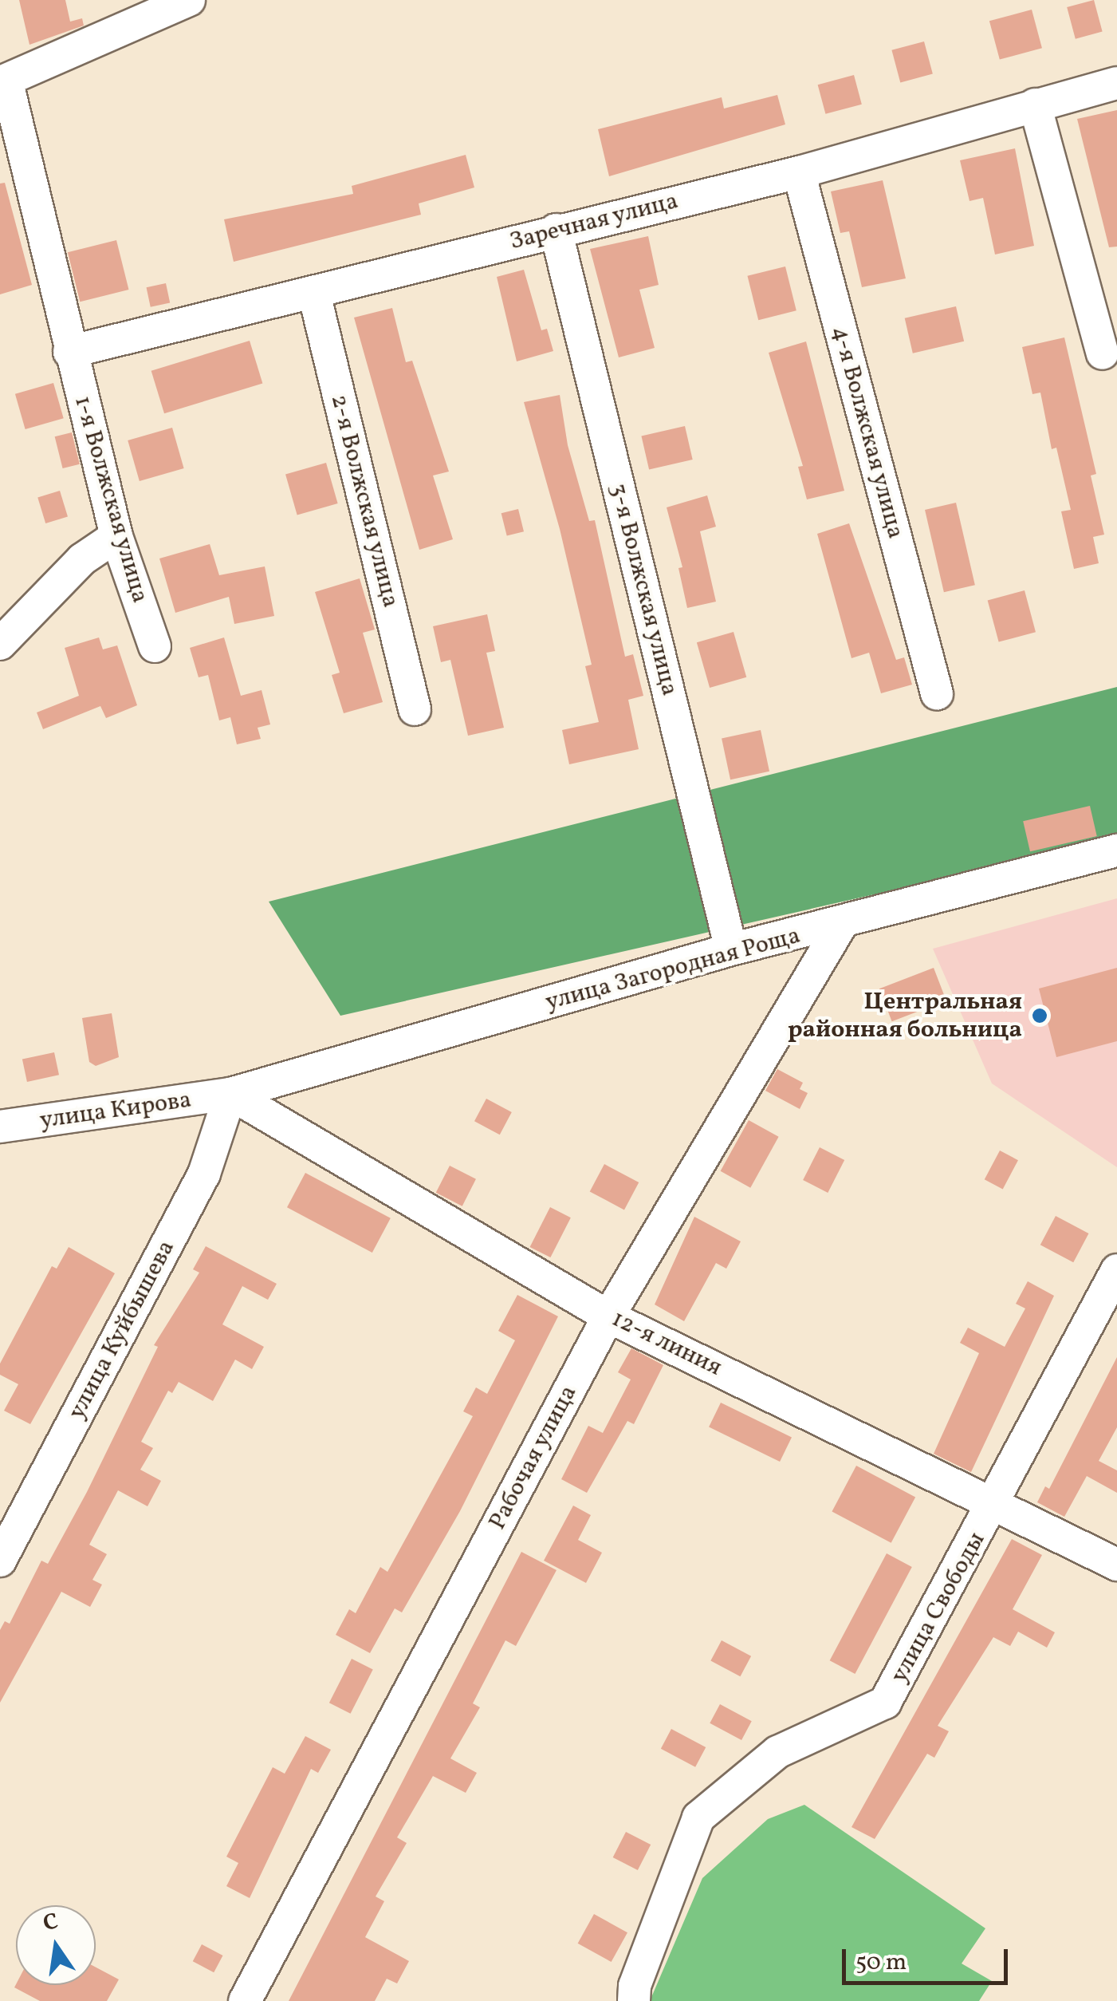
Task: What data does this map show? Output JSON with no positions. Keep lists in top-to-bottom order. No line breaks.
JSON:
{"streets":{"street":["Заречная улица","4-я Волжская улица","1-я Волжская улица","2-я Волжская улица","3-я Волжская улица","улица Загородная Роща","улица Кирова","улица Куйбышева","12-я линия","Рабочая улица","улица Свободы"]},"crossings":[["Заречная улица","4-я Волжская улица"],["Заречная улица","1-я Волжская улица"],["Заречная улица","2-я Волжская улица"],["Заречная улица","3-я Волжская улица"],["3-я Волжская улица","улица Загородная Роща"],["улица Загородная Роща","улица Кирова"],["улица Загородная Роща","улица Куйбышева"],["улица Загородная Роща","12-я линия"],["улица Загородная Роща","Рабочая улица"],["улица Кирова","улица Куйбышева"],["улица Кирова","12-я линия"],["улица Куйбышева","12-я линия"],["12-я линия","Рабочая улица"],["12-я линия","улица Свободы"]],"places":["Центральная районная больница"],"scale_bar":"50 m","north":"top"}
